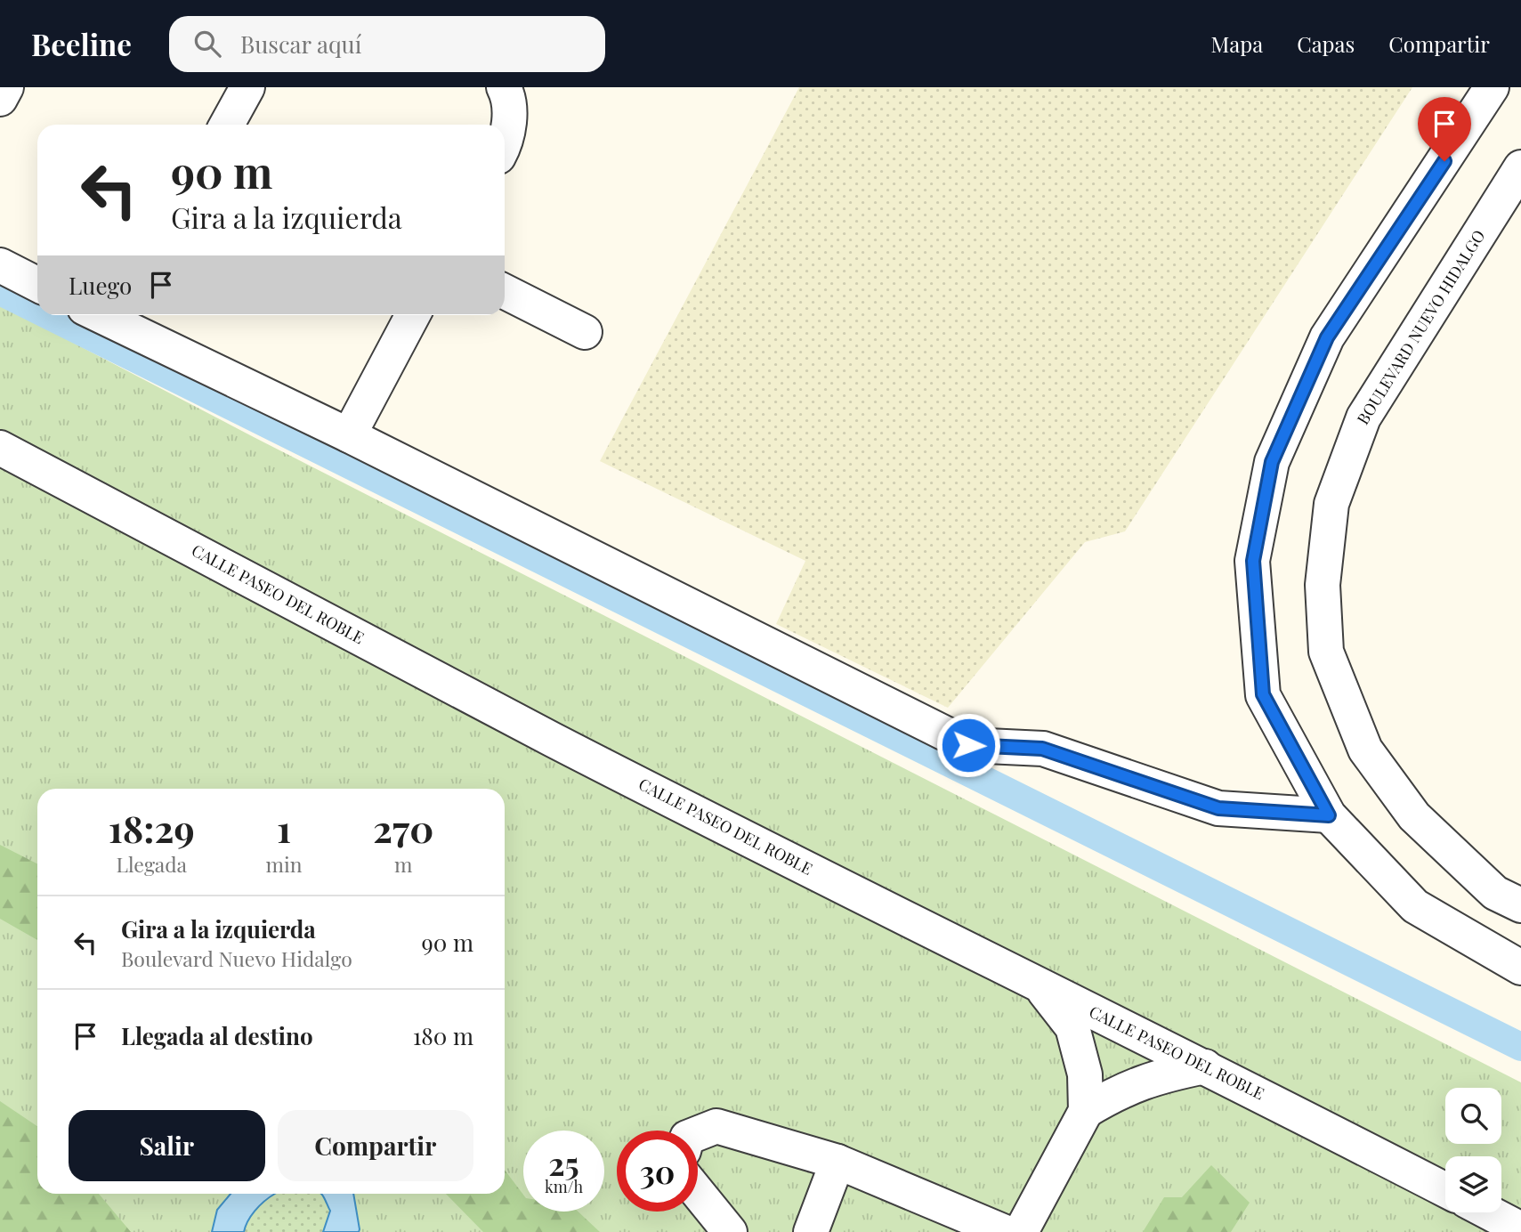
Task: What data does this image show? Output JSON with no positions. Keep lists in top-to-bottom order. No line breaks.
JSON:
{"streets":{"street":["BOULEVARD NUEVO HIDALGO","CALLE PASEO DEL ROBLE"]},"page":{"header":"Beeline","search":"Buscar aquí","nav":["Mapa","Capas","Compartir"],"turn":["90 m","Gira a la izquierda"],"then":"Luego","eta":["18:29","Llegada","1","min","270","m"],"list":[{"name":"Gira a la izquierda","note":"Boulevard Nuevo Hidalgo","value":"90 m"},{"name":"Llegada al destino","value":"180 m"}],"buttons":["Salir","Compartir"],"speed":"25 km/h","limit":"30"}}
